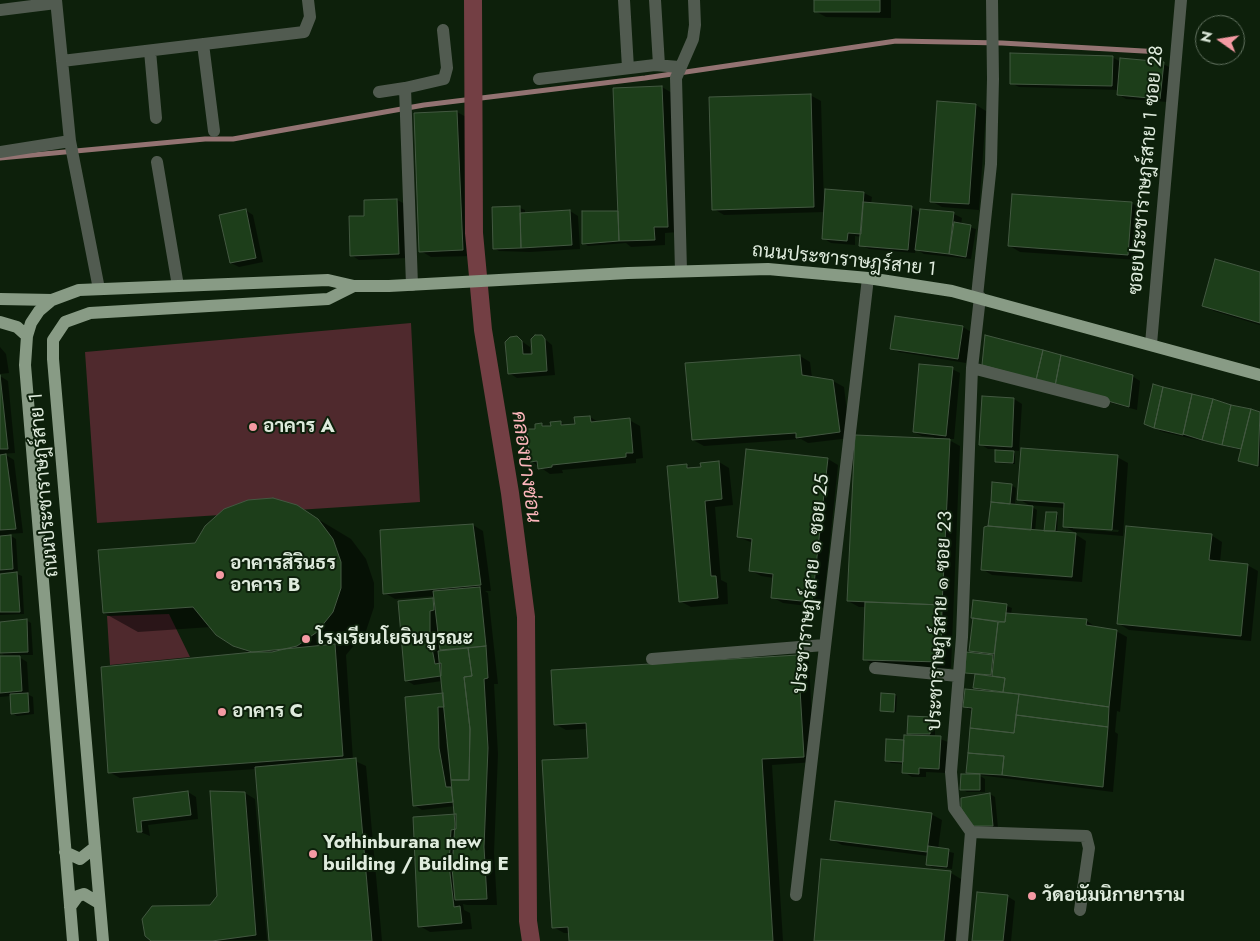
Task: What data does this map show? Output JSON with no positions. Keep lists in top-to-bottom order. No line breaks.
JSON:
{"streets":{"main road":["ถนนประชาราษฎร์สาย 1"],"street":["ซอยประชาราษฎร์สาย 1 ซอย 28","ประชาราษฎร์สาย ๑ ซอย 25","ประชาราษฎร์สาย ๑ ซอย 23"]},"crossings":[["ซอยประชาราษฎร์สาย 1 ซอย 28","ถนนประชาราษฎร์สาย 1"],["ถนนประชาราษฎร์สาย 1","ประชาราษฎร์สาย ๑ ซอย 25"],["ถนนประชาราษฎร์สาย 1","ประชาราษฎร์สาย ๑ ซอย 23"]],"water":["คลองบางซ่อน"],"places":["อาคาร A","อาคารสิรินธร อาคาร B","โรงเรียนโยธินบูรณะ","อาคาร C","Yothinburana new building / Building E","วัดอนัมนิกายาราม"],"north":"left"}
